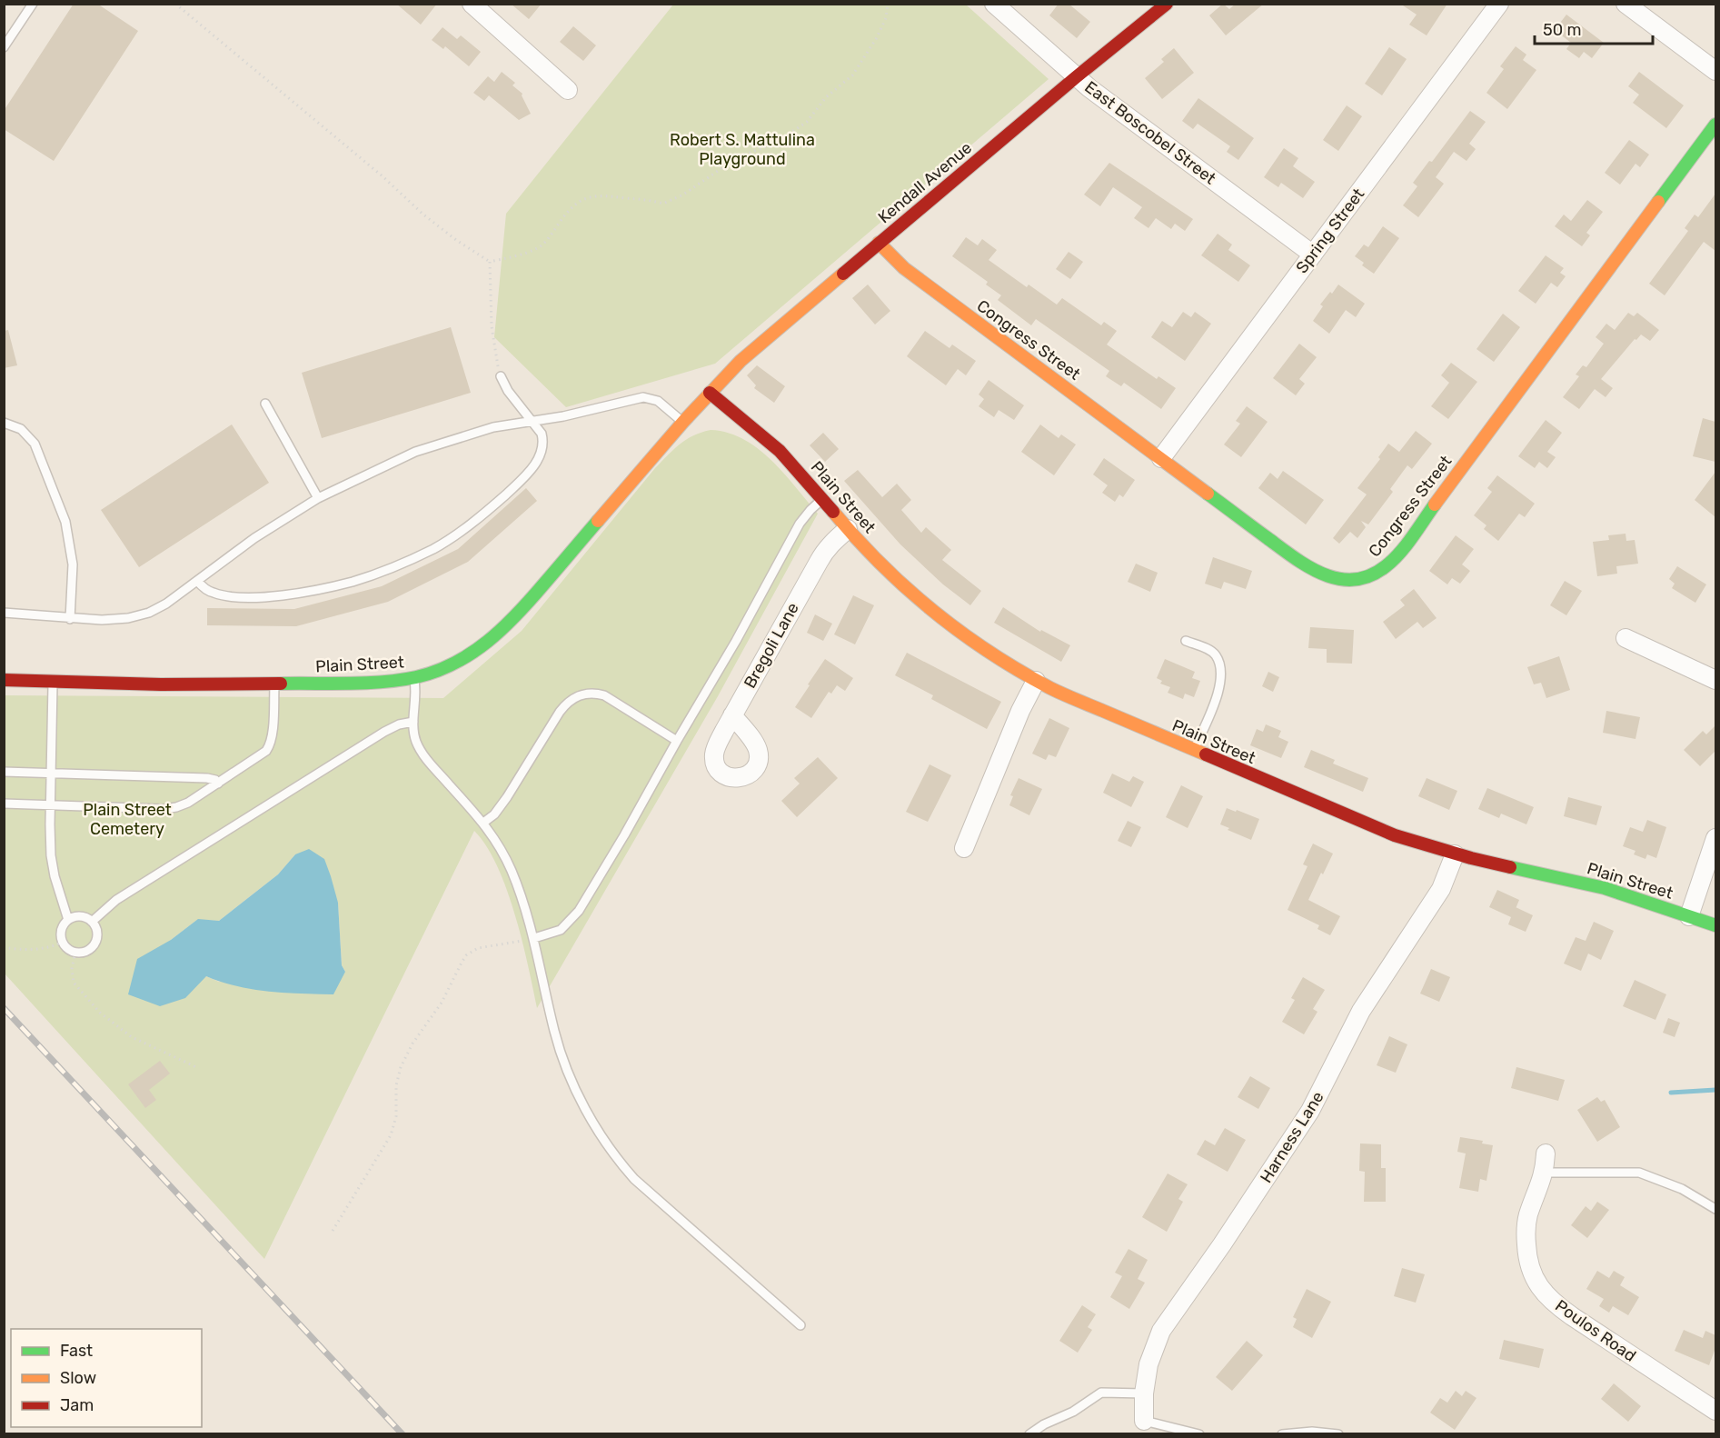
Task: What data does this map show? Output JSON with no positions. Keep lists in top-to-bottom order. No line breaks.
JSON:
{"streets":{"street":["East Boscobel Street","Kendall Avenue","Spring Street","Congress Street","Plain Street","Bregoli Lane","Harness Lane","Poulos Road"]},"crossings":[["East Boscobel Street","Kendall Avenue"],["East Boscobel Street","Spring Street"],["Kendall Avenue","Congress Street"],["Kendall Avenue","Plain Street"],["Spring Street","Congress Street"],["Plain Street","Bregoli Lane"],["Plain Street","Harness Lane"]],"parks":["Robert S. Mattulina Playground","Plain Street Cemetery"],"legend":["Fast","Slow","Jam"],"scale_bar":"50 m"}
